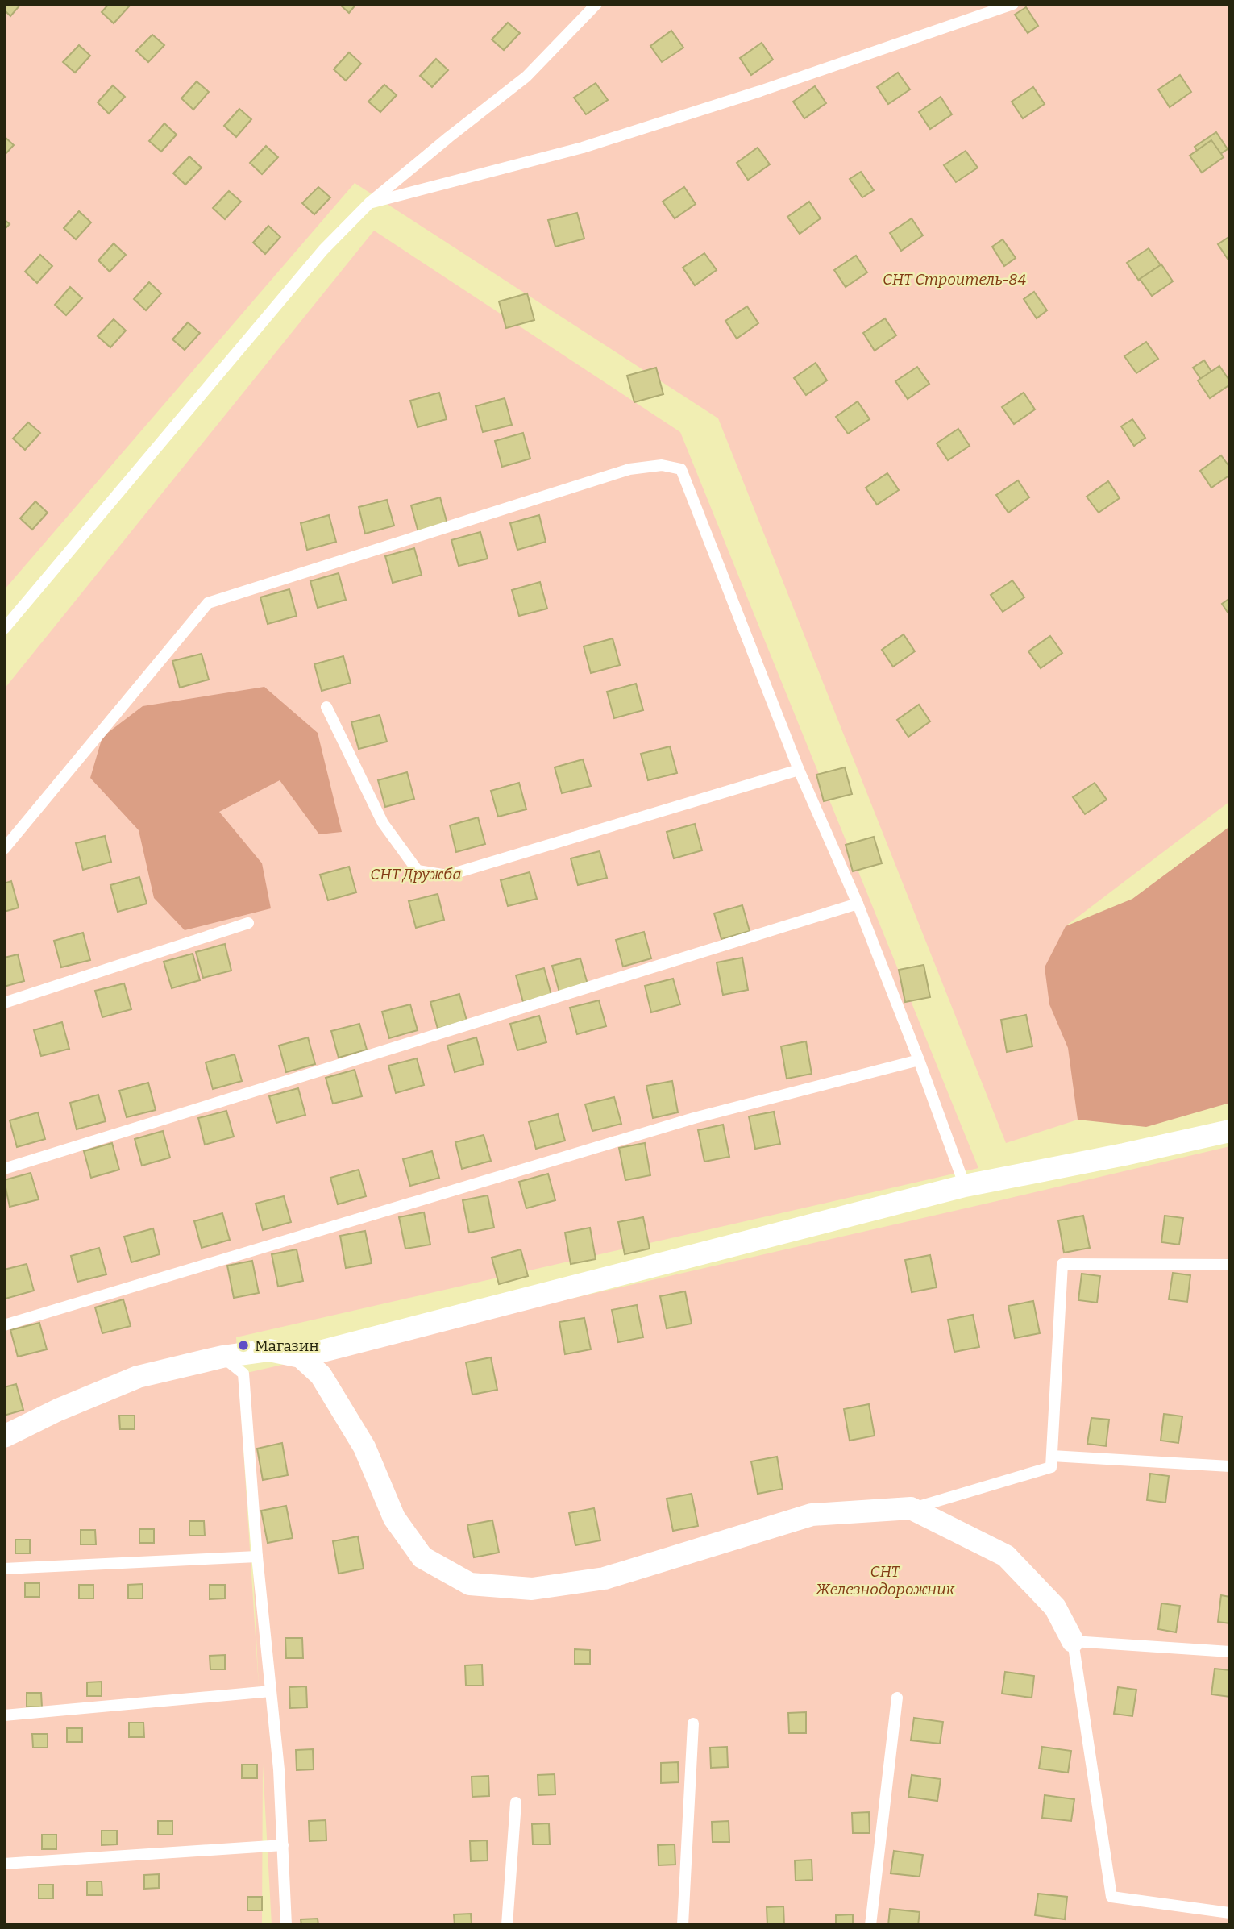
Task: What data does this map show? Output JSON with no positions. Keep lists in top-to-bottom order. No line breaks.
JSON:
{"parks":["СНТ Строитель-84","СНТ Дружба","СНТ Железнодорожник"],"places":["Магазин"]}
